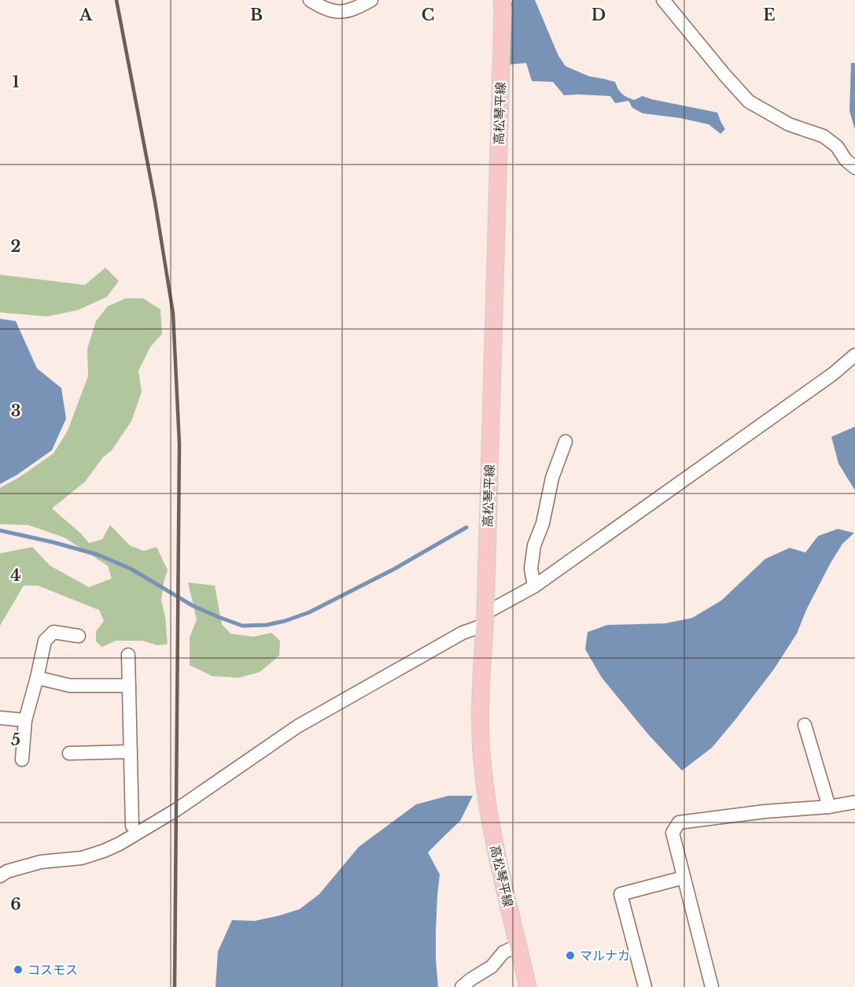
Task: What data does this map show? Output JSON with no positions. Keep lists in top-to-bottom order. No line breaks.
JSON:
{"streets":{"main road":["高松琴平線"]},"places":["マルナカ","コスモス"],"grid":{"columns":["A","B","C","D","E"],"rows":["1","2","3","4","5","6"]}}
